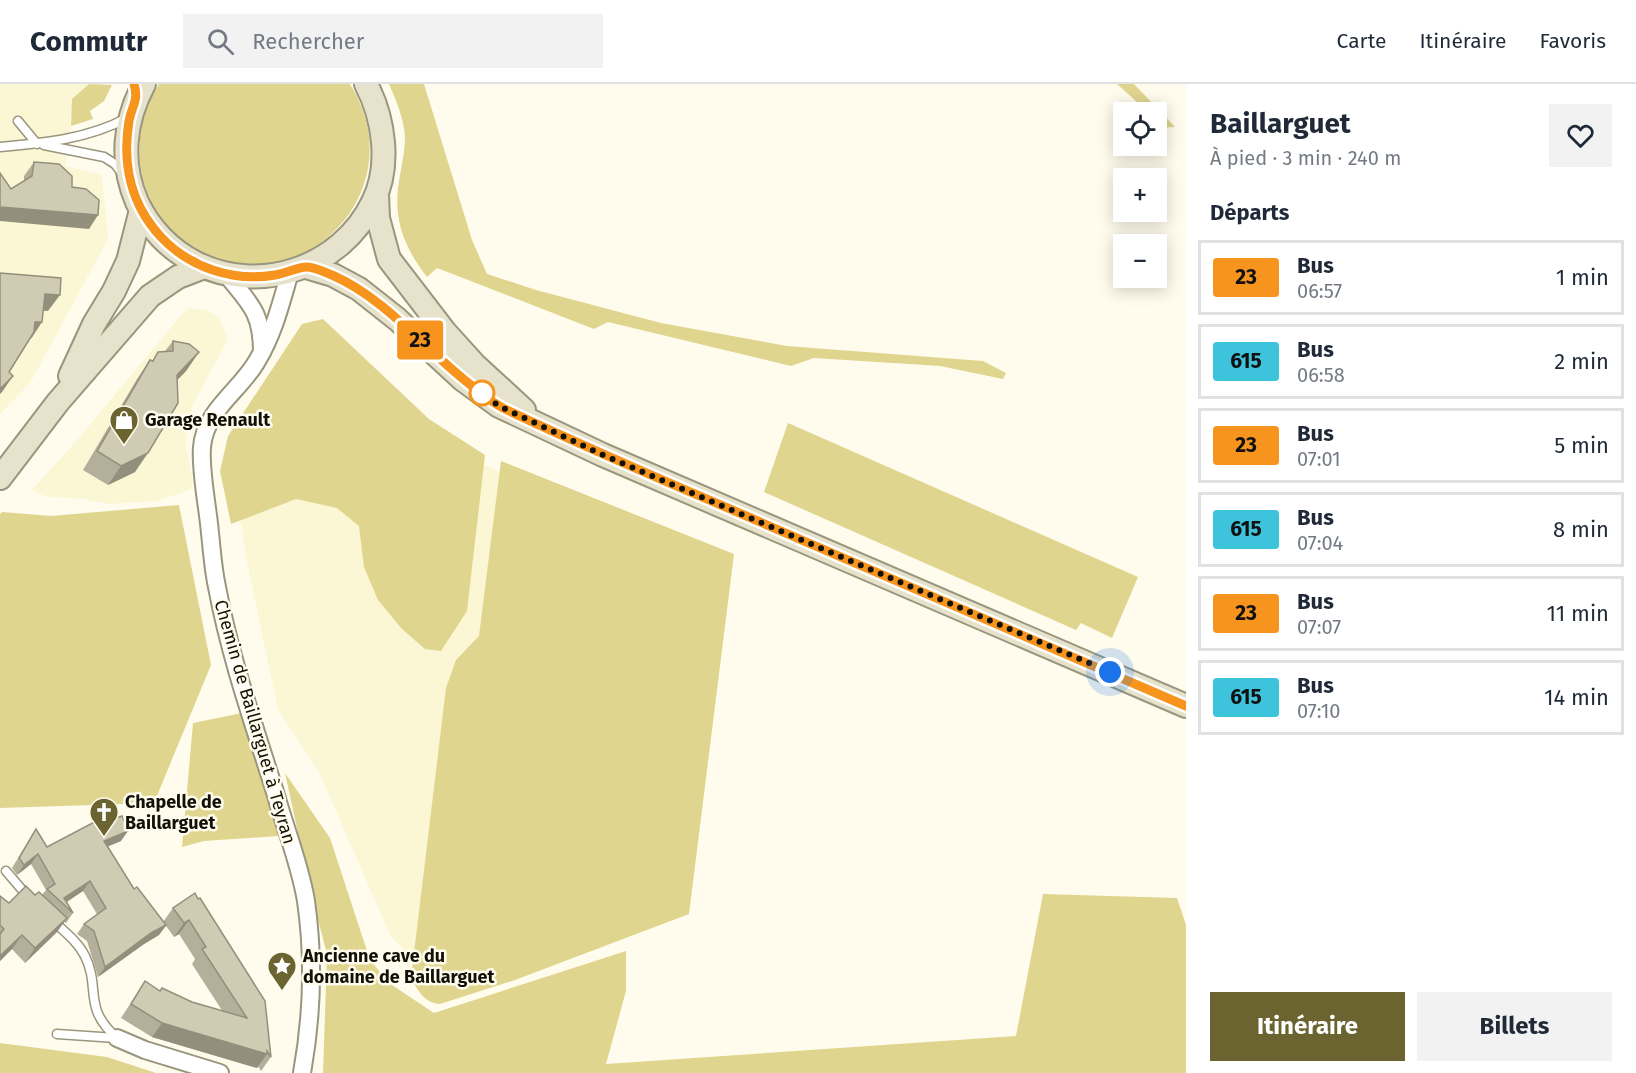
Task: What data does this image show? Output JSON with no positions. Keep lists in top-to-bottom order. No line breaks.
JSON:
{"streets":{"street":["Chemin de Baillarguet à Teyran"]},"places":{"shop":["Garage Renault"],"church":["Chapelle de Baillarguet"],"place":["Ancienne cave du domaine de Baillarguet"]},"lines":["bus line 23"],"page":{"header":"Commutr","search":"Rechercher","nav":["Carte","Itinéraire","Favoris"],"on_map":"23","heading":[["Baillarguet","À pied · 3 min · 240 m"],"Départs"],"map_buttons":["+","−"],"list":[{"mark":"23","name":"Bus","note":"06:57","value":"1 min"},{"mark":"615","name":"Bus","note":"06:58","value":"2 min"},{"mark":"23","name":"Bus","note":"07:01","value":"5 min"},{"mark":"615","name":"Bus","note":"07:04","value":"8 min"},{"mark":"23","name":"Bus","note":"07:07","value":"11 min"},{"mark":"615","name":"Bus","note":"07:10","value":"14 min"}],"buttons":["Itinéraire","Billets"]}}
